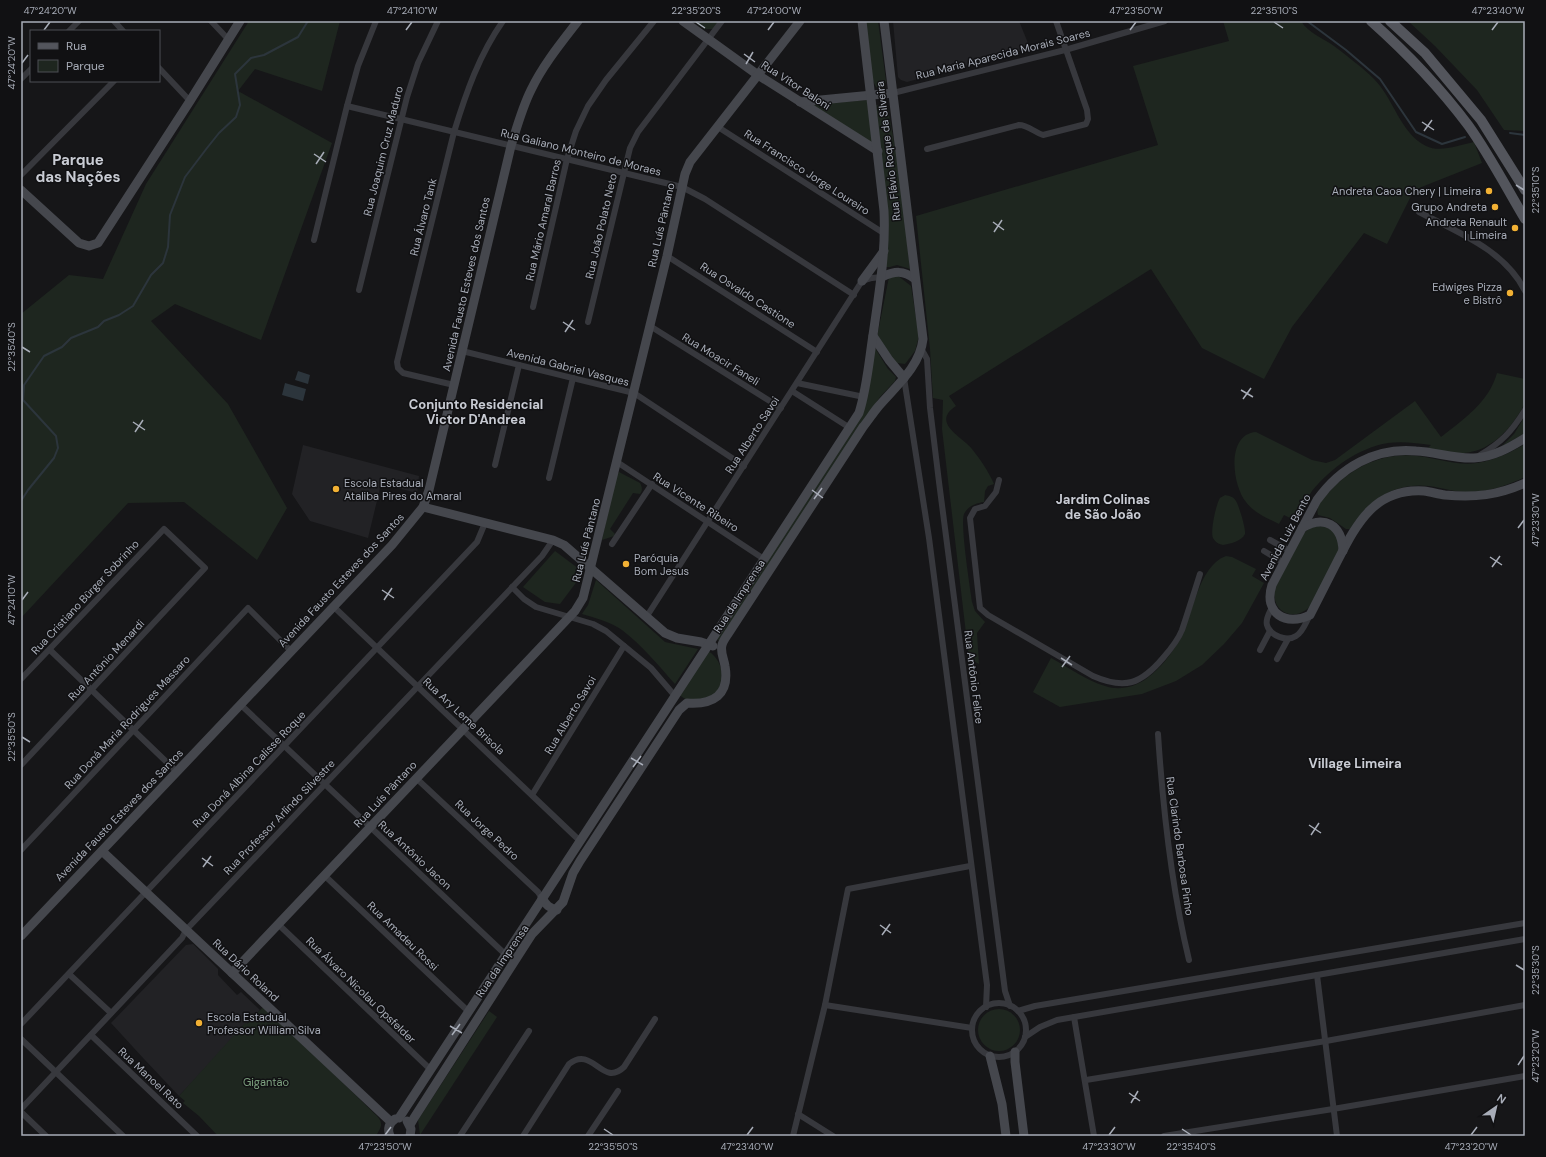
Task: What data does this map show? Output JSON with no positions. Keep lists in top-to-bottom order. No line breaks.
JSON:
{"streets":{"street":["Rua Maria Aparecida Morais Soares","Rua Vítor Baloni","Rua Joaquim Cruz Maduro","Rua Flávio Roque da Silveira","Rua Galiano Monteiro de Moraes","Rua Francisco Jorge Loureiro","Rua Álvaro Tank","Rua Mário Amaral Barros","Rua Luís Pântano","Rua João Polato Neto","Avenida Fausto Esteves dos Santos","Rua Osvaldo Castione","Rua Moacir Faneli","Avenida Gabriel Vasques","Rua Alberto Savoi","Rua Vicente Ribeiro","Avenida Luiz Bento","Rua da Imprensa","Rua Cristiano Bürger Sobrinho","Rua Antônio Menardi","Rua Antônio Felice","Rua Ary Leme Brisola","Rua Doná Maria Rodrigues Massaro","Rua Doná Albina Calisse Roque","Rua Professor Arlíndo Silvestre","Rua Jorge Pedro","Rua Clarindo Barbosa Pinho","Rua Antônio Jacon","Rua Amadeu Rossi","Rua Dário Roland","Rua Álvaro Nicolau Opsfelder","Rua Manoel Rato"]},"crossings":[["Rua Maria Aparecida Morais Soares","Rua Flávio Roque da Silveira"],["Rua Vítor Baloni","Rua Flávio Roque da Silveira"],["Rua Vítor Baloni","Rua Luís Pântano"],["Rua Vítor Baloni","Rua João Polato Neto"],["Rua Joaquim Cruz Maduro","Rua Galiano Monteiro de Moraes"],["Rua Flávio Roque da Silveira","Rua Francisco Jorge Loureiro"],["Rua Flávio Roque da Silveira","Rua da Imprensa"],["Rua Galiano Monteiro de Moraes","Rua Álvaro Tank"],["Rua Galiano Monteiro de Moraes","Rua Mário Amaral Barros"],["Rua Galiano Monteiro de Moraes","Rua Luís Pântano"],["Rua Galiano Monteiro de Moraes","Rua João Polato Neto"],["Rua Galiano Monteiro de Moraes","Avenida Fausto Esteves dos Santos"],["Rua Galiano Monteiro de Moraes","Rua Alberto Savoi"],["Rua Francisco Jorge Loureiro","Rua Luís Pântano"],["Rua Álvaro Tank","Avenida Fausto Esteves dos Santos"],["Rua Luís Pântano","Rua Osvaldo Castione"],["Rua Luís Pântano","Rua Moacir Faneli"],["Rua Luís Pântano","Avenida Gabriel Vasques"],["Rua Luís Pântano","Rua Vicente Ribeiro"],["Rua Luís Pântano","Rua Ary Leme Brisola"],["Rua Luís Pântano","Rua Jorge Pedro"],["Rua Luís Pântano","Rua Antônio Jacon"],["Rua Luís Pântano","Rua Amadeu Rossi"],["Rua Luís Pântano","Rua Dário Roland"],["Rua Luís Pântano","Rua Álvaro Nicolau Opsfelder"],["Avenida Fausto Esteves dos Santos","Avenida Gabriel Vasques"],["Avenida Fausto Esteves dos Santos","Rua Ary Leme Brisola"],["Avenida Fausto Esteves dos Santos","Rua Doná Maria Rodrigues Massaro"],["Avenida Fausto Esteves dos Santos","Rua Antônio Jacon"],["Avenida Fausto Esteves dos Santos","Rua Dário Roland"],["Rua Osvaldo Castione","Rua Alberto Savoi"],["Rua Moacir Faneli","Rua Alberto Savoi"],["Avenida Gabriel Vasques","Rua Alberto Savoi"],["Rua Alberto Savoi","Rua Vicente Ribeiro"],["Rua Alberto Savoi","Rua Ary Leme Brisola"],["Rua Vicente Ribeiro","Rua da Imprensa"],["Rua da Imprensa","Rua Antônio Felice"],["Rua da Imprensa","Rua Ary Leme Brisola"],["Rua da Imprensa","Rua Jorge Pedro"],["Rua da Imprensa","Rua Antônio Jacon"],["Rua da Imprensa","Rua Amadeu Rossi"],["Rua da Imprensa","Rua Dário Roland"],["Rua da Imprensa","Rua Álvaro Nicolau Opsfelder"],["Rua Cristiano Bürger Sobrinho","Rua Antônio Menardi"],["Rua Ary Leme Brisola","Rua Doná Albina Calisse Roque"],["Rua Ary Leme Brisola","Rua Professor Arlíndo Silvestre"],["Rua Doná Albina Calisse Roque","Rua Antônio Jacon"],["Rua Doná Albina Calisse Roque","Rua Dário Roland"],["Rua Professor Arlíndo Silvestre","Rua Antônio Jacon"],["Rua Professor Arlíndo Silvestre","Rua Dário Roland"],["Rua Professor Arlíndo Silvestre","Rua Manoel Rato"]],"districts":["Parque das Nações","Conjunto Residencial Victor D'Andrea","Jardim Colinas de São João","Village Limeira"],"parks":["Gigantão"],"places":["Andreta Caoa Chery | Limeira","Grupo Andreta","Andreta Renault | Limeira","Edwiges Pizza e Bistrô","Escola Estadual Ataliba Pires do Amaral","Paróquia Bom Jesus","Escola Estadual Professor William Silva"],"legend":["Rua","Parque"],"north":"top right","coordinates":["47°24'20\"W","47°24'10\"W","22°35'20\"S","47°24'00\"W","47°23'50\"W","22°35'10\"S","47°23'40\"W","22°35'40\"S","47°23'30\"W","22°35'50\"S","22°35'30\"S","47°23'20\"W"]}
